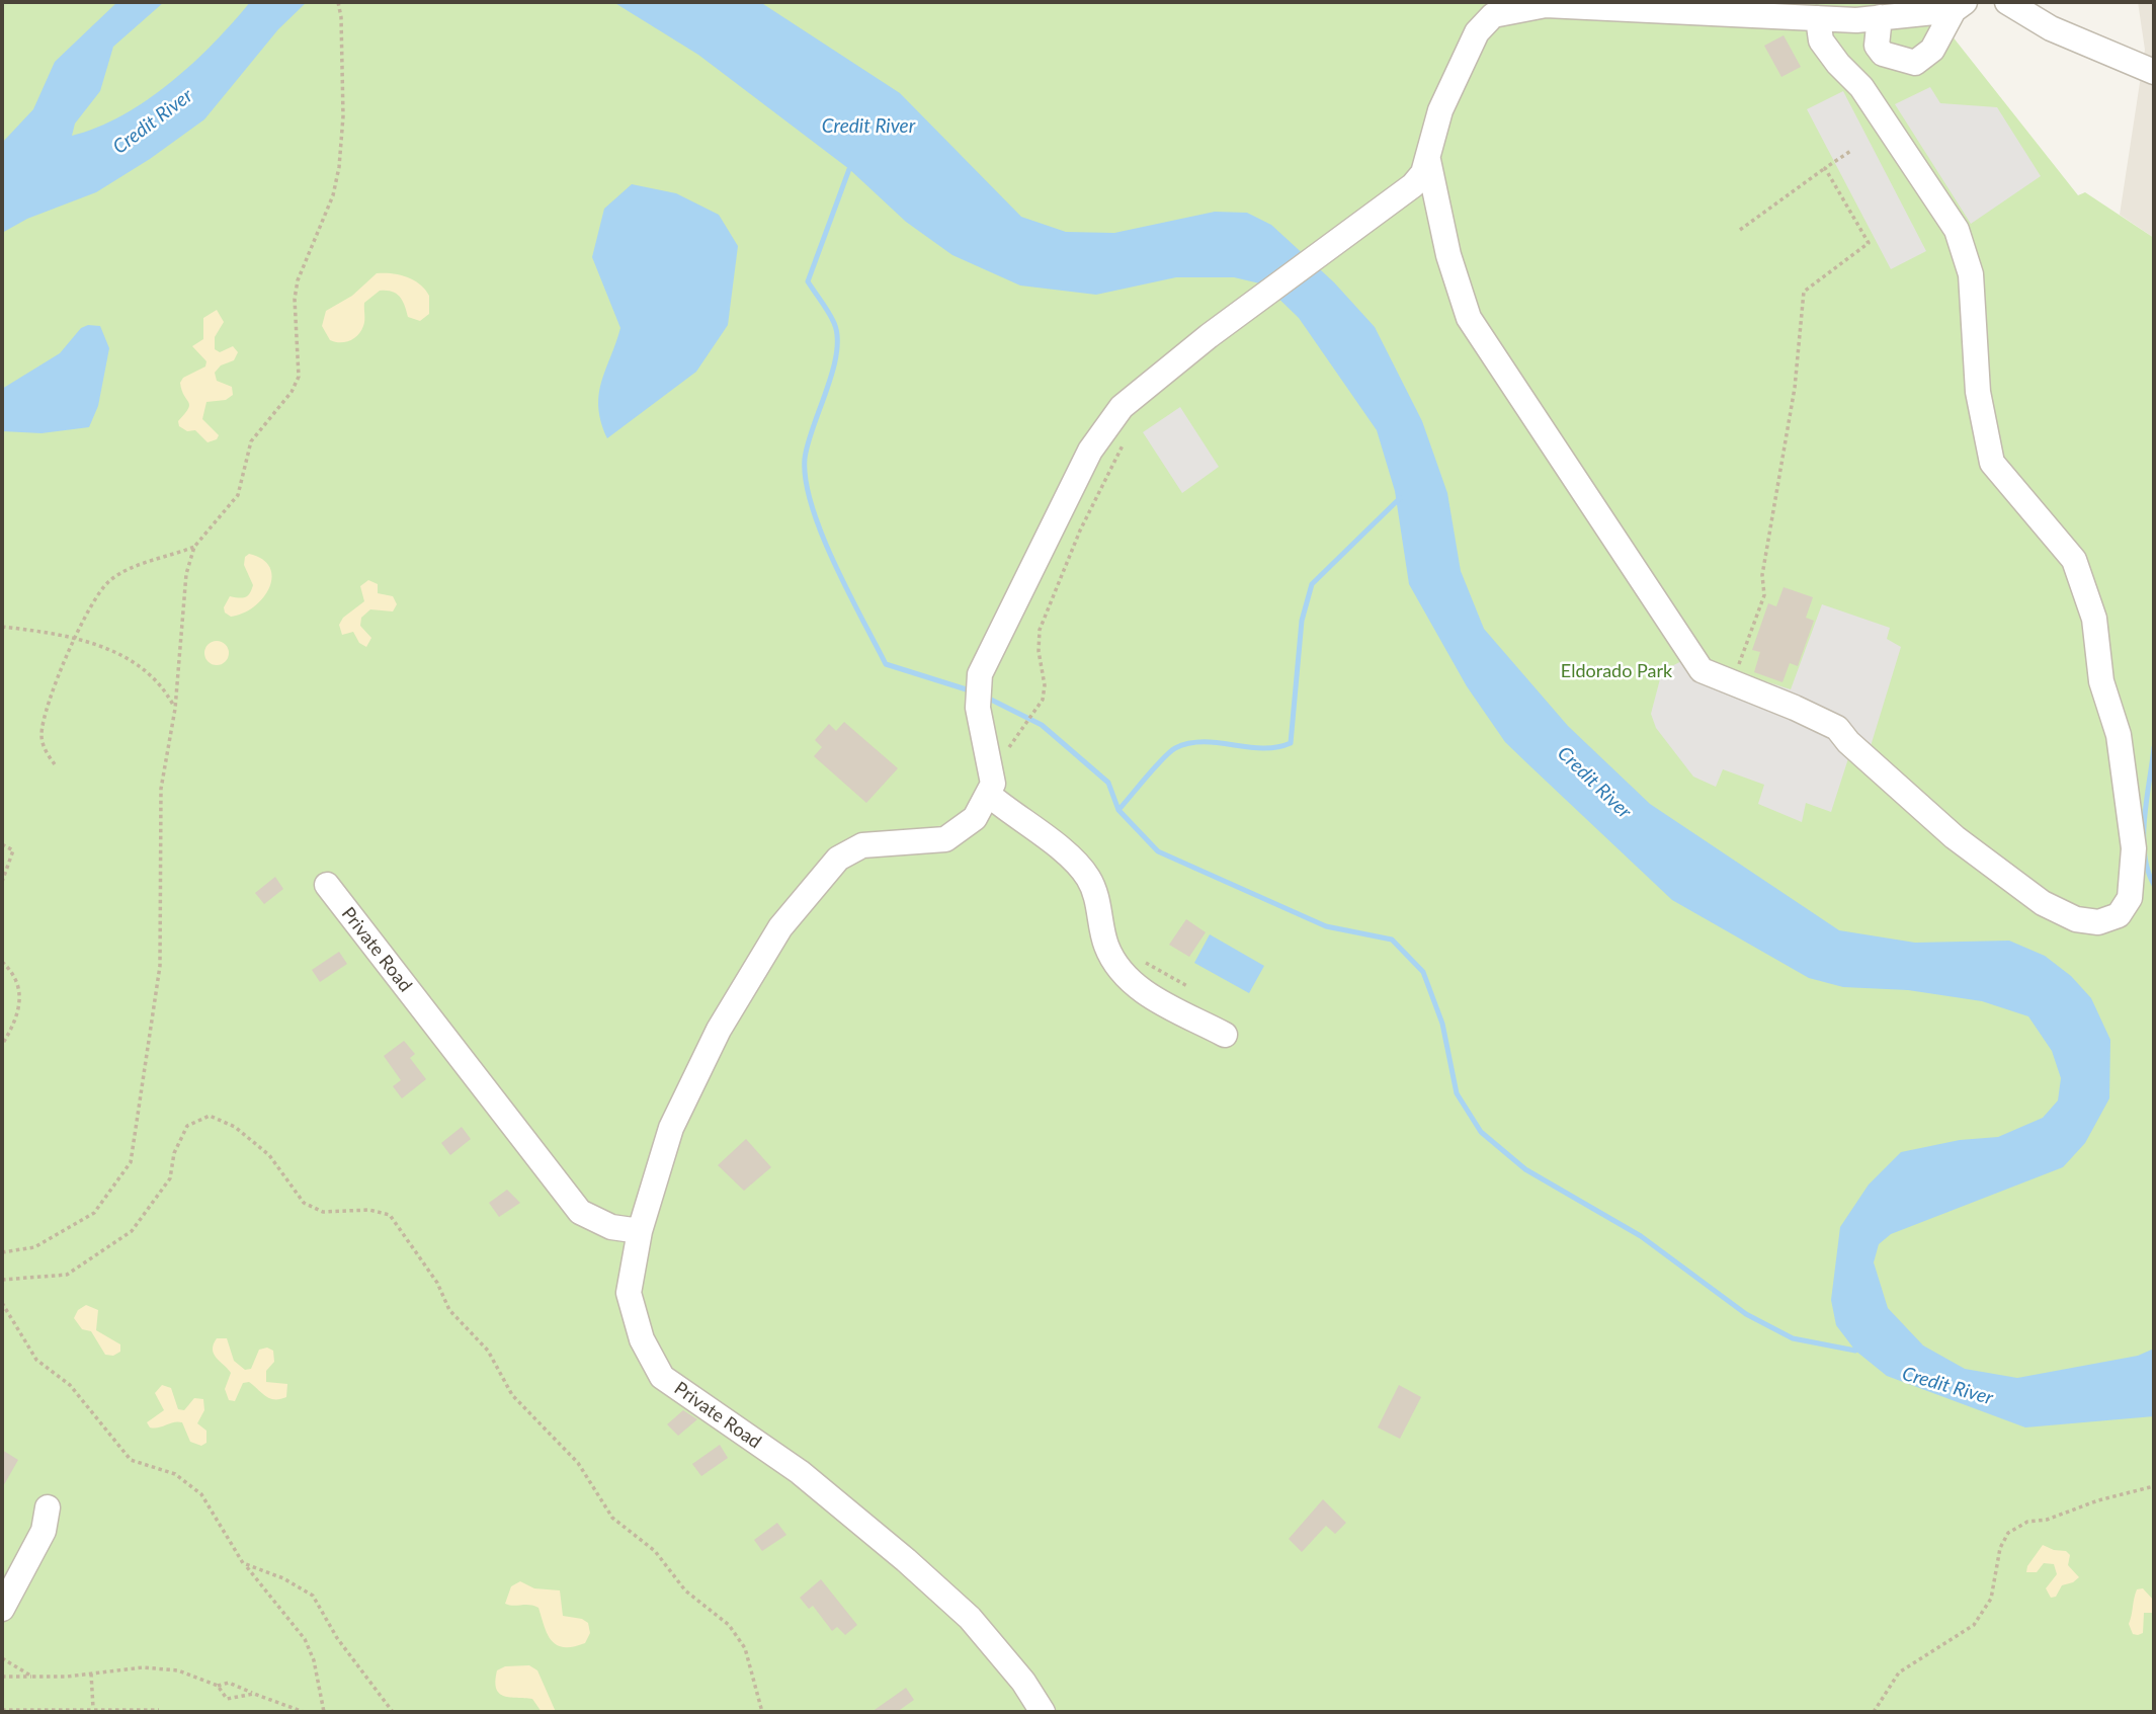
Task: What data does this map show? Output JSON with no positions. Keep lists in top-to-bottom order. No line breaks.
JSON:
{"streets":{"street":["Private Road"]},"water":["Credit River"],"parks":["Eldorado Park"]}
